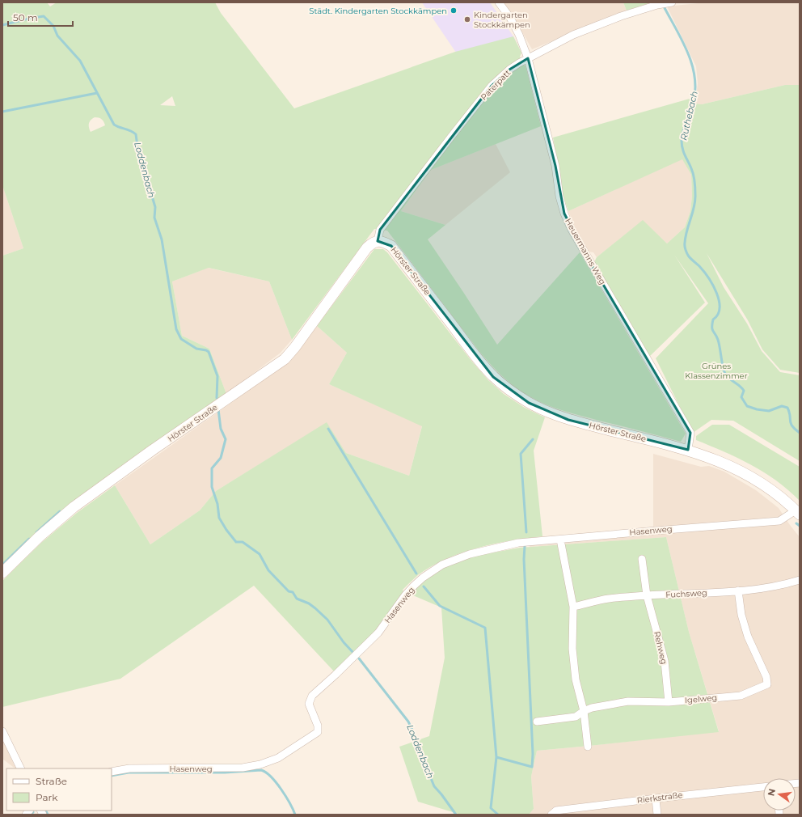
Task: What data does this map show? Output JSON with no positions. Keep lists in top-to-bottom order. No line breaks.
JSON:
{"streets":{"street":["Paterpatt","Heuermanns Weg","Hörster Straße","Hasenweg","Fuchsweg","Rehweg","Igelweg","Rierkstraße"]},"crossings":[["Paterpatt","Heuermanns Weg"],["Paterpatt","Hörster Straße"],["Heuermanns Weg","Hörster Straße"],["Hörster Straße","Hasenweg"],["Fuchsweg","Rehweg"],["Fuchsweg","Igelweg"],["Rehweg","Igelweg"]],"water":["Ruthebach","Loddenbach"],"parks":["Grünes Klassenzimmer"],"places":["Städt. Kindergarten Stockkämpen","Kindergarten Stockkämpen"],"legend":["Straße","Park"],"scale_bar":"50 m","north":"left"}
